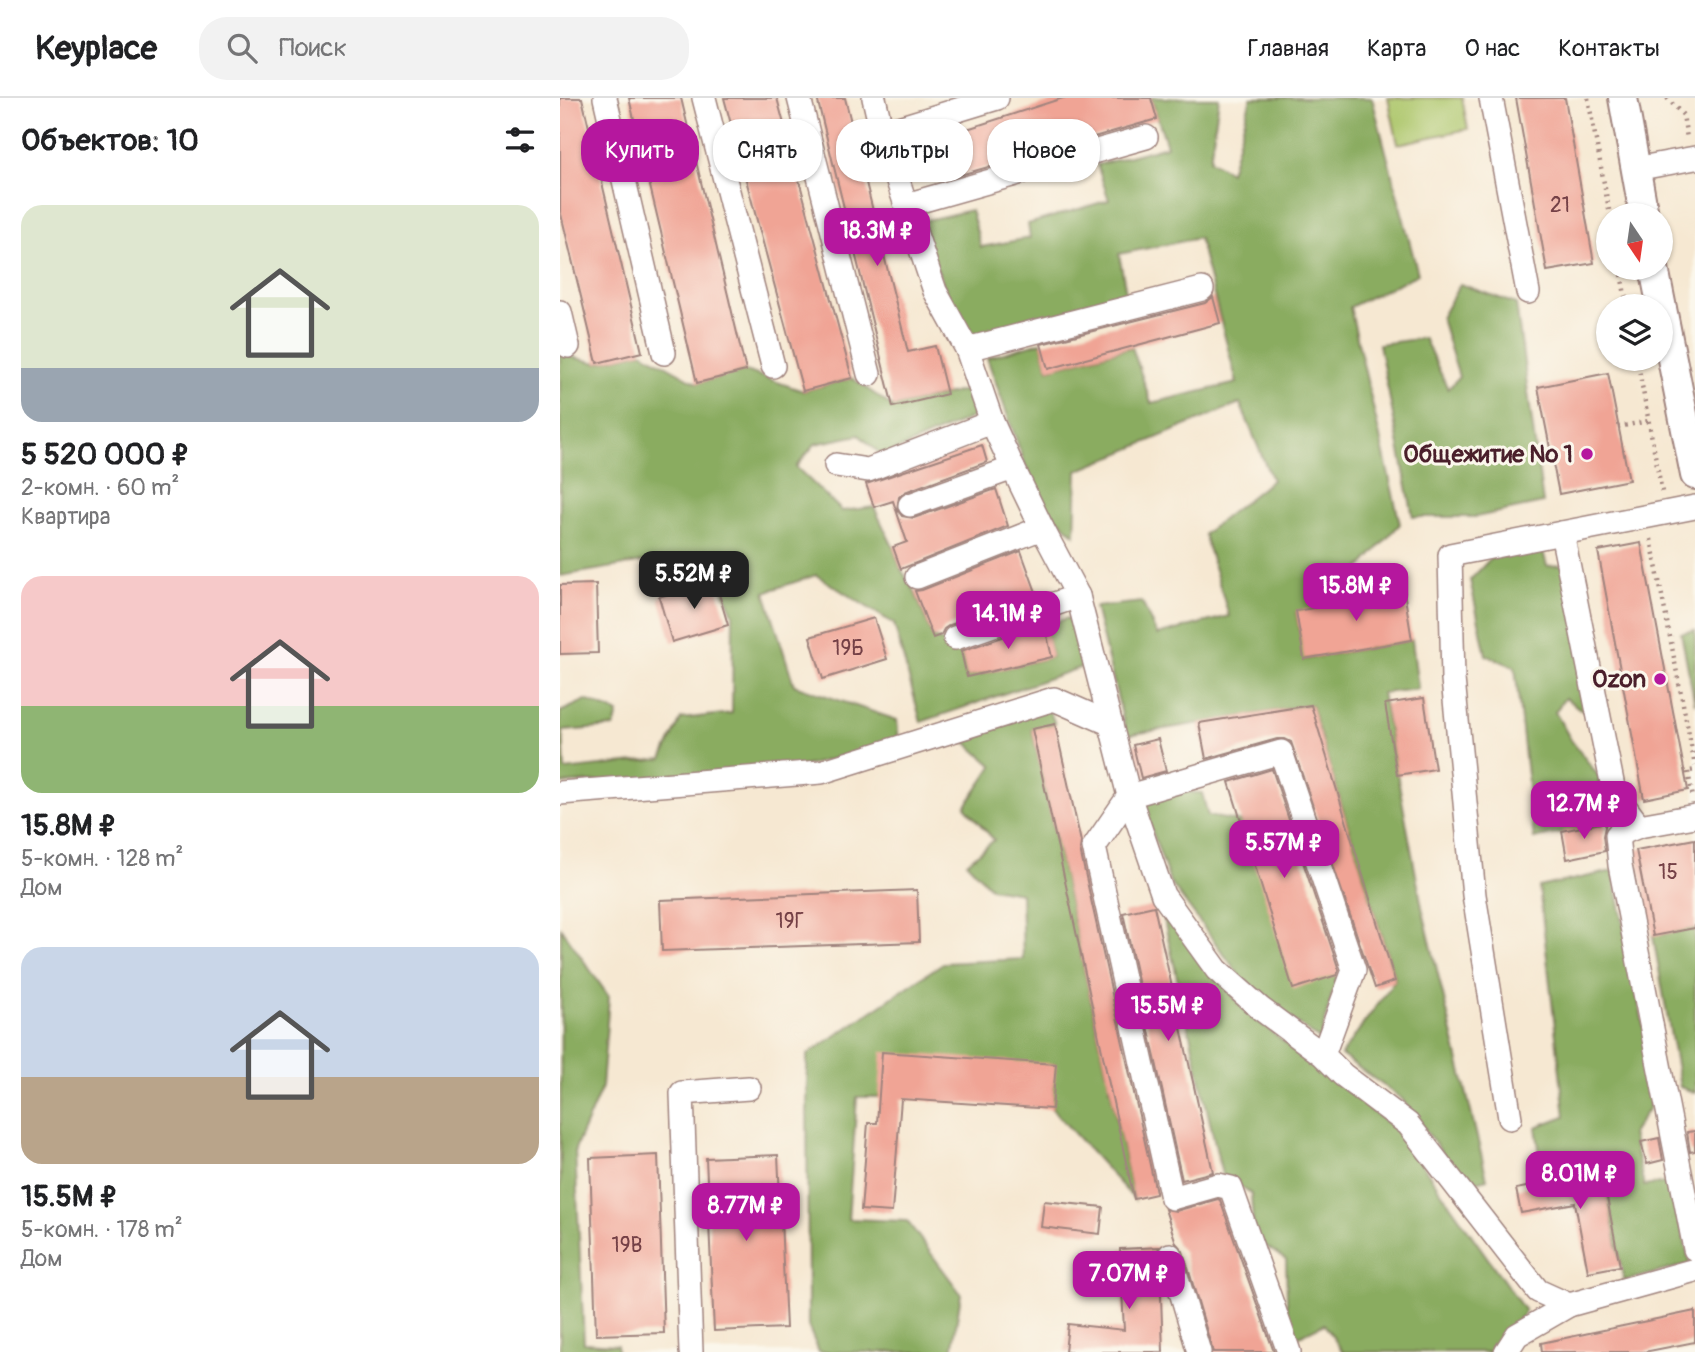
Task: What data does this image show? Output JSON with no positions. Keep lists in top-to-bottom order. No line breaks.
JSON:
{"places":["Общежитие № 1","Ozon"],"house_numbers":["21","19Б","15","19Г","19В"],"north":"bottom","page":{"header":"Keyplace","search":"Поиск","nav":["Главная","Карта","О нас","Контакты"],"heading":"Объектов: 10","chip":["Купить","Снять","Фильтры","Новое"],"list":[{"name":"5 520 000 ₽","note":"2-комн. · 60 m² · Квартира"},{"name":"15.8M ₽","note":"5-комн. · 128 m² · Дом"},{"name":"15.5M ₽","note":"5-комн. · 178 m² · Дом"}],"price":["18.3M ₽","5.52M ₽","15.8M ₽","14.1M ₽","12.7M ₽","5.57M ₽","15.5M ₽","8.01M ₽","8.77M ₽","7.07M ₽"]}}
